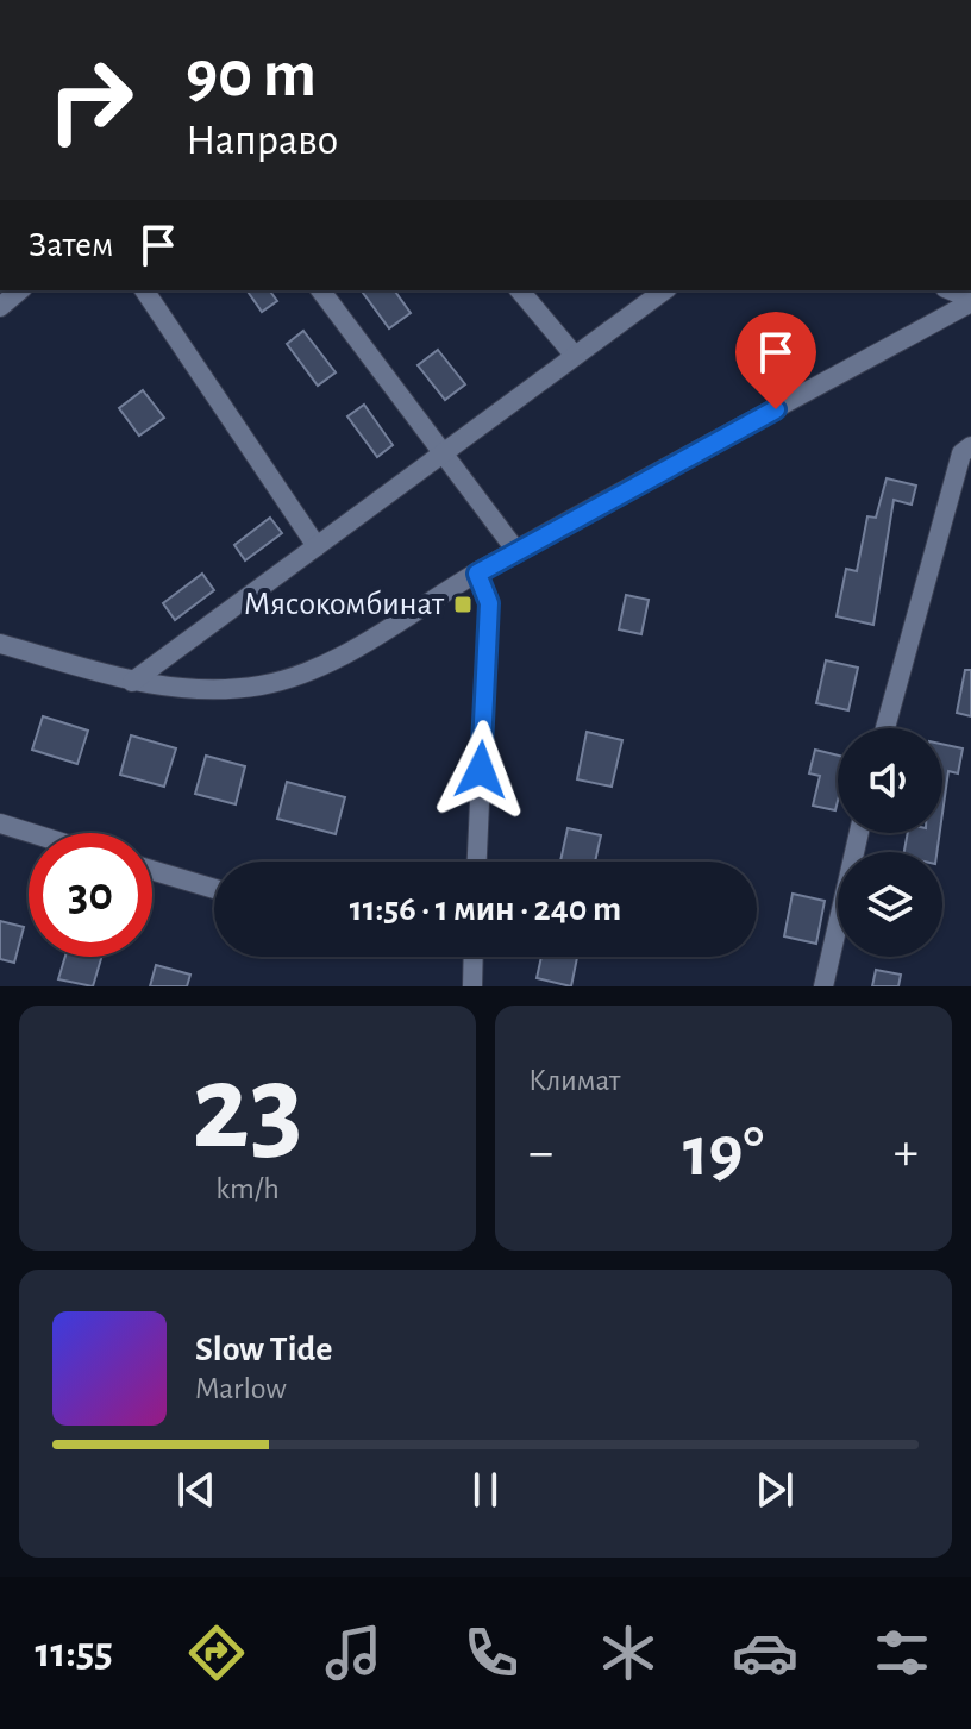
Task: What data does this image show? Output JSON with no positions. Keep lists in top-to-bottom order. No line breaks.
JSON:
{"places":{"transit":["Мясокомбинат"]},"page":{"turn":["90 m","Направо"],"then":"Затем","limit":"30","trip":"11:56 · 1 мин · 240 m","tile":[["23","km/h"],"Климат"],"heat":["−","19°","+"],"song":["Slow Tide","Marlow"],"tabs":"11:55"}}
